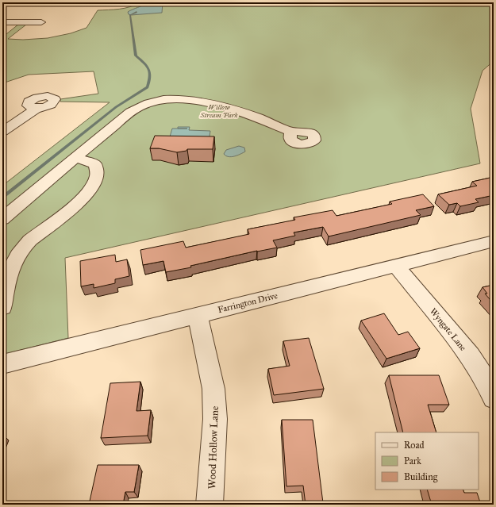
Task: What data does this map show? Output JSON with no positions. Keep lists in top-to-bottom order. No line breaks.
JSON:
{"streets":{"street":["Farrington Drive","Wyngate Lane","Wood Hollow Lane"]},"crossings":[["Farrington Drive","Wyngate Lane"],["Farrington Drive","Wood Hollow Lane"]],"parks":["Willow Stream Park"],"legend":["Road","Park","Building"]}
